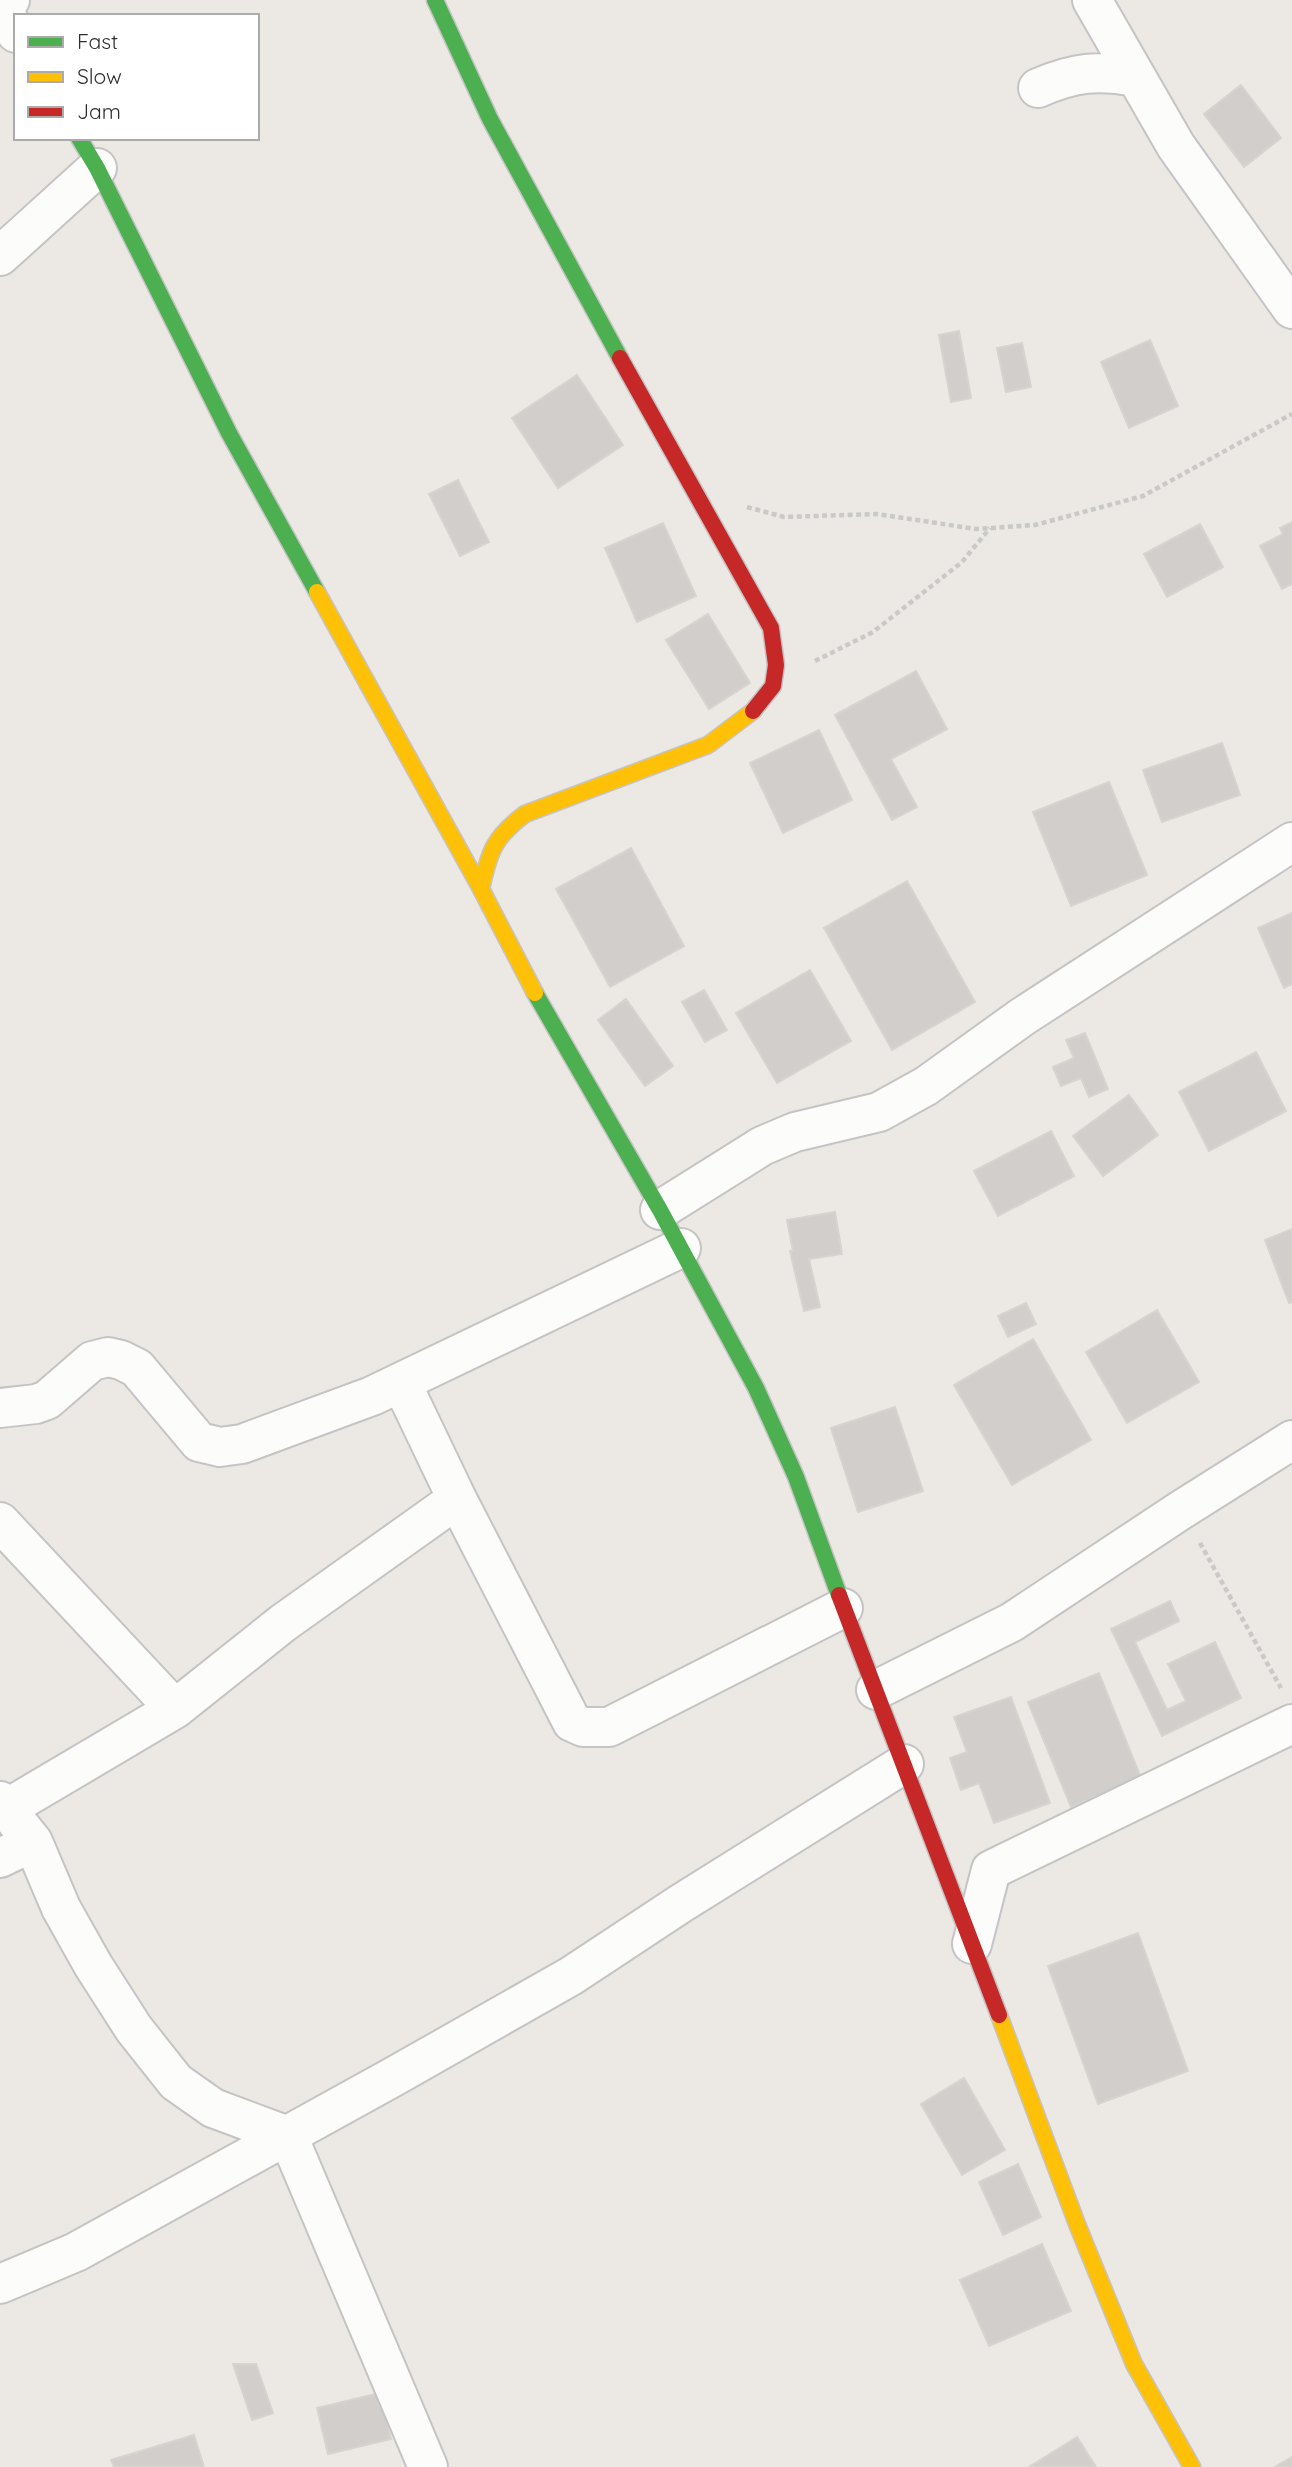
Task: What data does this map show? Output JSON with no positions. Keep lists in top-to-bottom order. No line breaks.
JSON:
{"legend":["Fast","Slow","Jam"]}
